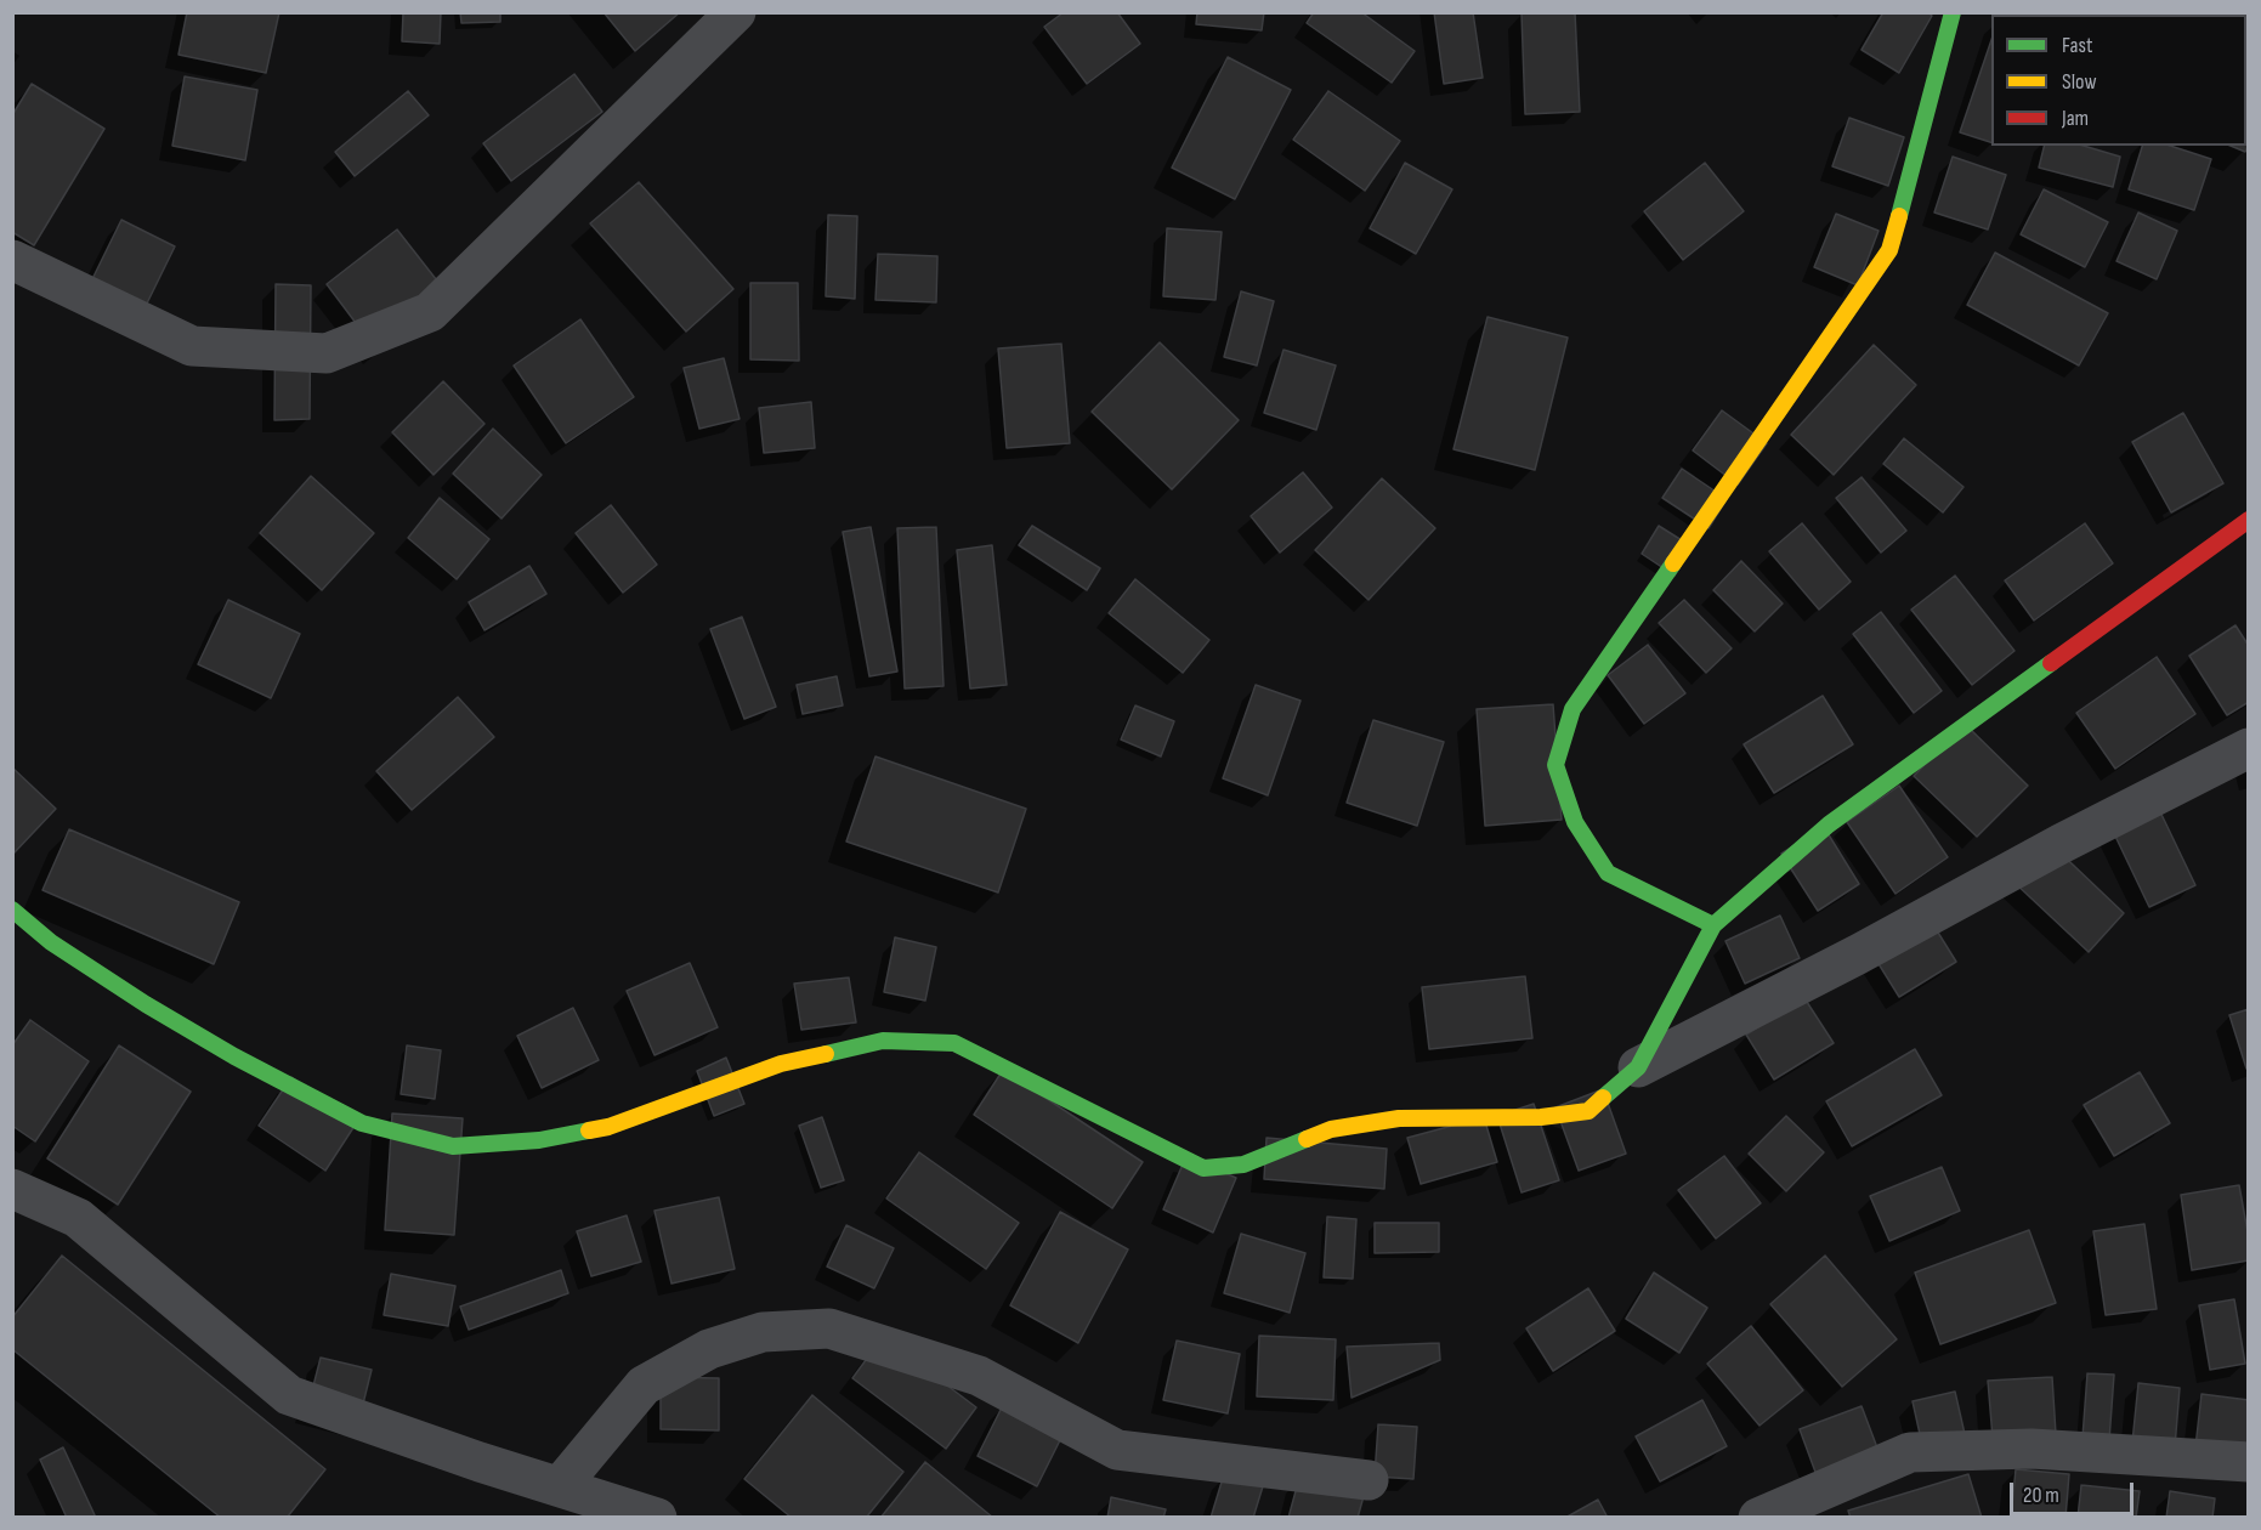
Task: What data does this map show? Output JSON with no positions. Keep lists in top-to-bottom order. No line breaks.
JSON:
{"legend":["Fast","Slow","Jam"],"scale_bar":"20 m"}
